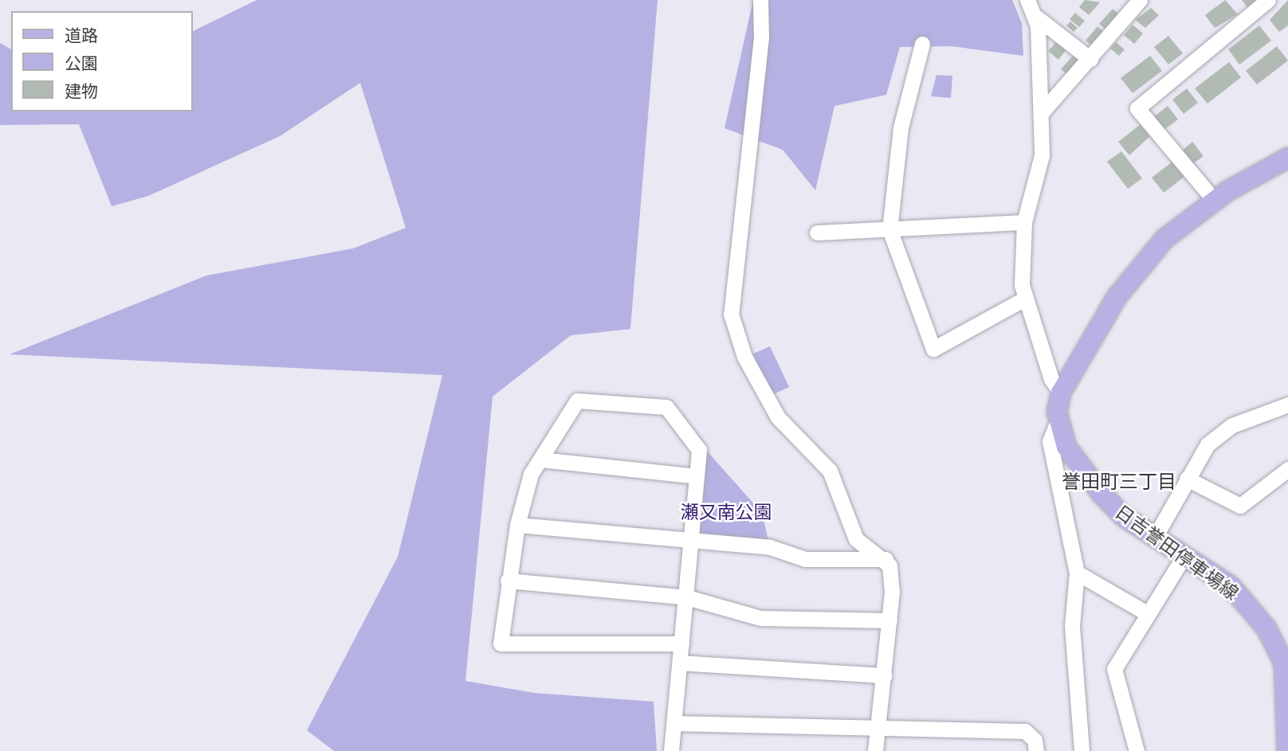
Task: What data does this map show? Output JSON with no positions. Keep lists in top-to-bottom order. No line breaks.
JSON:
{"streets":{"main road":["日吉誉田停車場線"]},"districts":["誉田町三丁目"],"parks":["瀬又南公園"],"legend":["道路","公園","建物"]}
